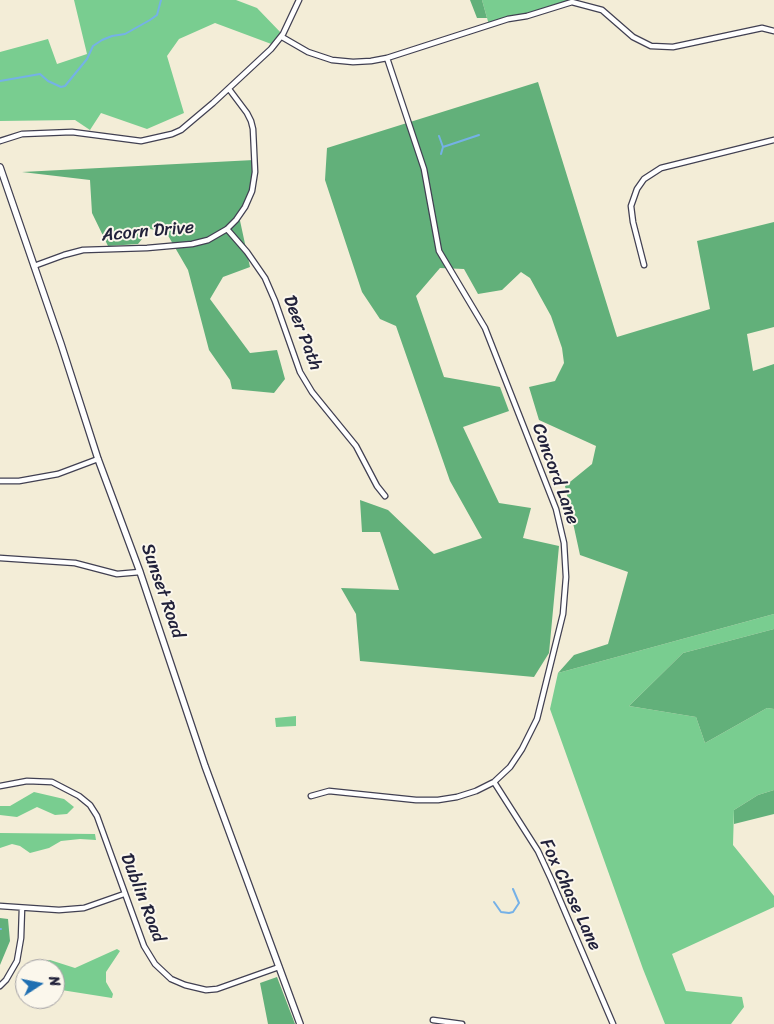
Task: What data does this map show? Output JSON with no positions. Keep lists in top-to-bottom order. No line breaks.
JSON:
{"streets":{"street":["Acorn Drive","Deer Path","Concord Lane","Sunset Road","Fox Chase Lane","Dublin Road"]},"crossings":[["Acorn Drive","Deer Path"],["Acorn Drive","Sunset Road"],["Concord Lane","Fox Chase Lane"],["Sunset Road","Dublin Road"]],"north":"right"}
